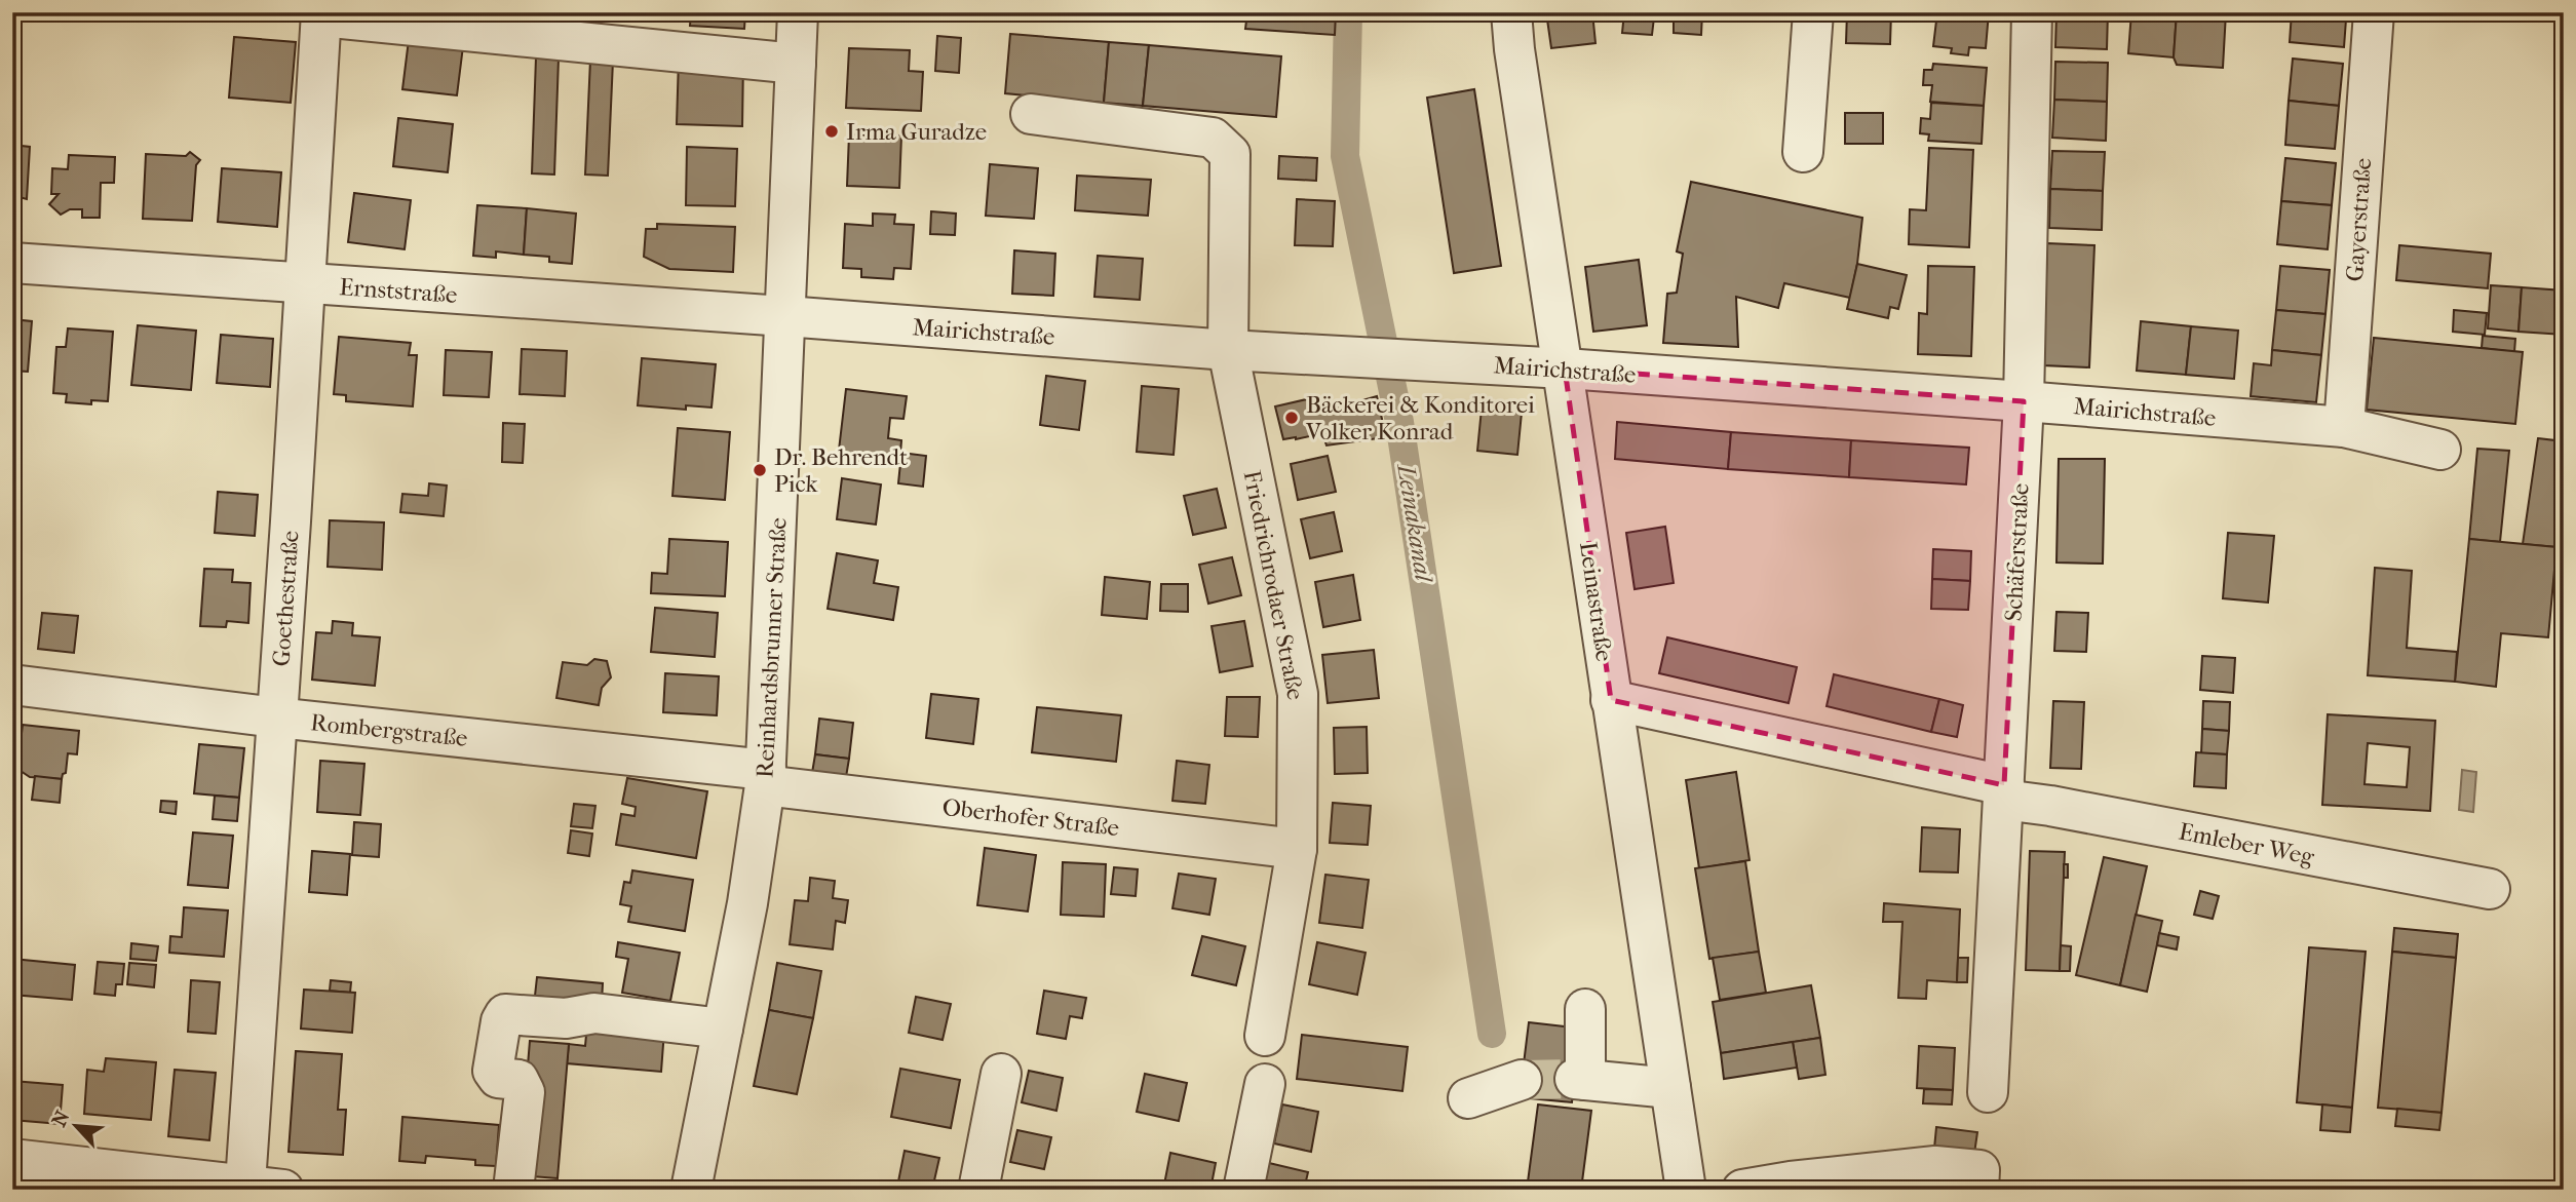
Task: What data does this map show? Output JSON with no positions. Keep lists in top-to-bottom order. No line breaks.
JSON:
{"streets":{"street":["Gayerstraße","Ernststraße","Mairichstraße","Schäferstraße","Friedrichrodaer Straße","Goethestraße","Leinastraße","Reinhardsbrunner Straße","Rombergstraße","Oberhofer Straße","Emleber Weg"]},"crossings":[["Gayerstraße","Mairichstraße"],["Ernststraße","Mairichstraße"],["Ernststraße","Goethestraße"],["Ernststraße","Reinhardsbrunner Straße"],["Mairichstraße","Schäferstraße"],["Mairichstraße","Friedrichrodaer Straße"],["Mairichstraße","Leinastraße"],["Mairichstraße","Reinhardsbrunner Straße"],["Schäferstraße","Emleber Weg"],["Friedrichrodaer Straße","Oberhofer Straße"],["Goethestraße","Rombergstraße"],["Leinastraße","Emleber Weg"],["Reinhardsbrunner Straße","Rombergstraße"],["Reinhardsbrunner Straße","Oberhofer Straße"],["Rombergstraße","Oberhofer Straße"]],"water":["Leinakanal"],"places":["Irma Guradze","Bäckerei & Konditorei Volker Konrad","Dr. Behrendt Pick"],"north":"top left"}
